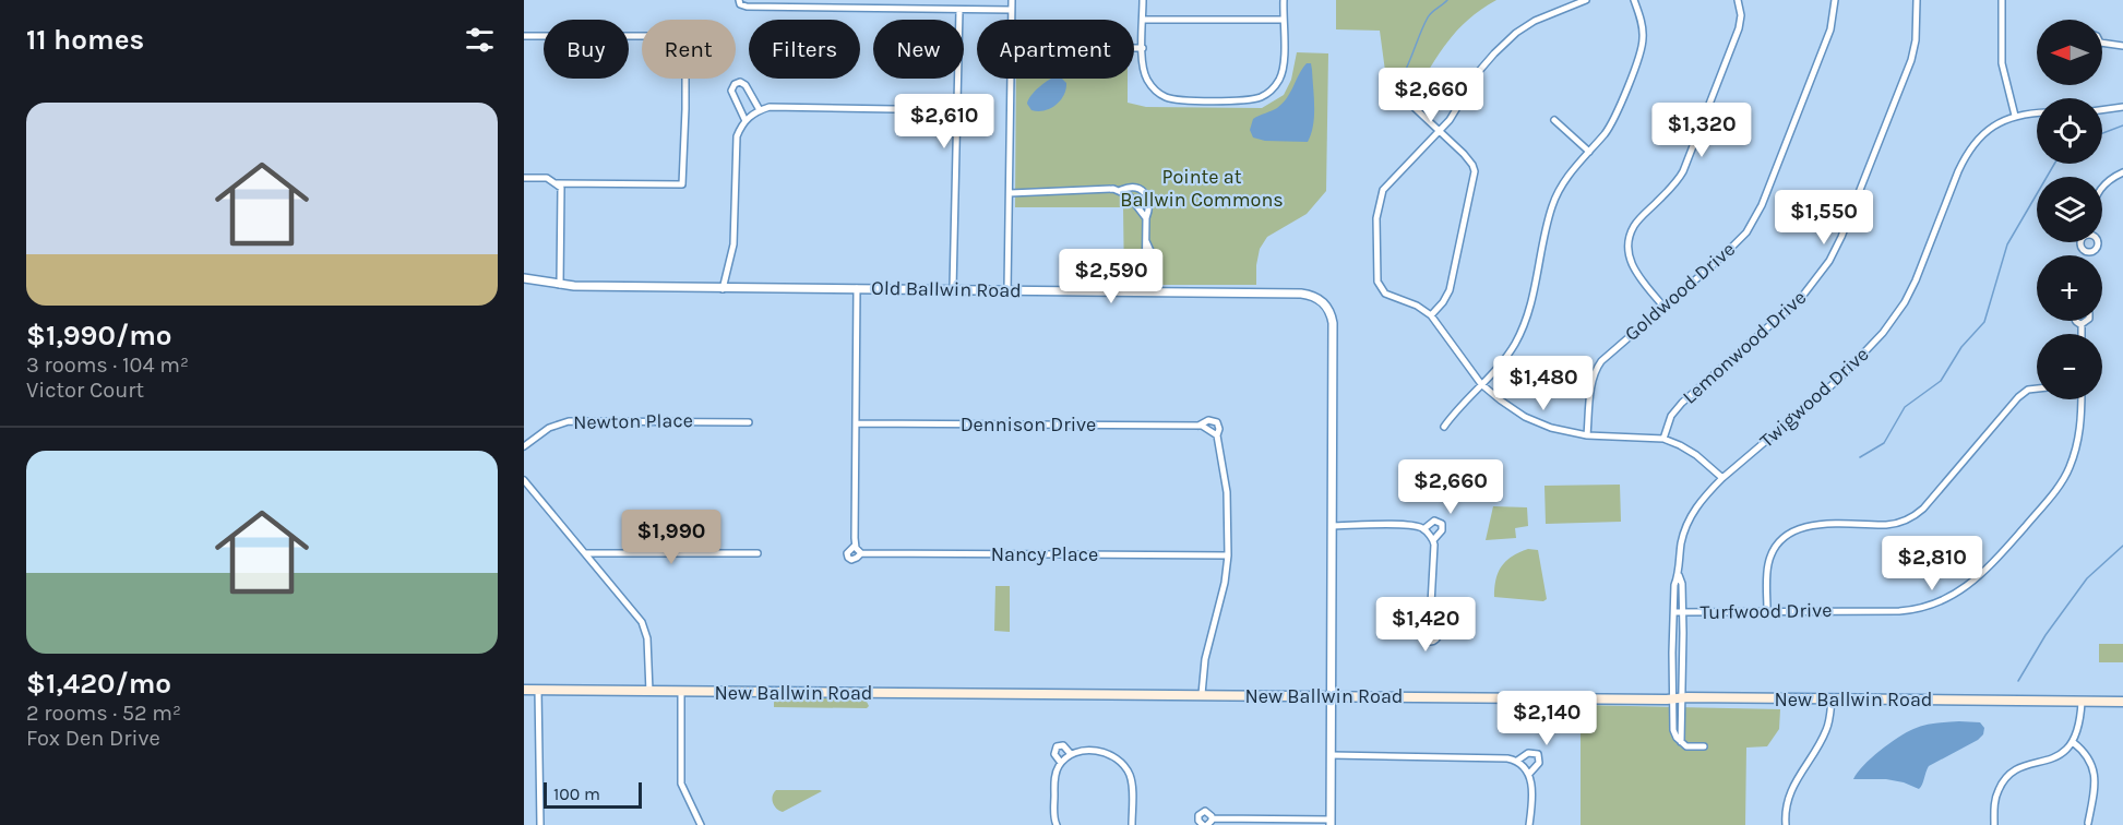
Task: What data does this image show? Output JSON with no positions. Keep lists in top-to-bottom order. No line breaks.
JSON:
{"streets":{"main road":["New Ballwin Road"],"street":["Old Ballwin Road","Goldwood Drive","Lemonwood Drive","Twigwood Drive","Newton Place","Dennison Drive","Nancy Place","Turfwood Drive"]},"crossings":[["Old Ballwin Road","New Ballwin Road"],["Twigwood Drive","Turfwood Drive"],["Twigwood Drive","New Ballwin Road"]],"parks":["Pointe at Ballwin Commons"],"scale_bar":"100 m","north":"left","page":{"heading":"11 homes","map_buttons":["+","−"],"chip":["Buy","Rent","Filters","New","Apartment"],"price":["$2,660","$2,610","$1,320","$1,550","$2,590","$1,480","$2,660","$1,990","$2,810","$1,420","$2,140"],"list":[{"name":"$1,990/mo","note":"3 rooms · 104 m² · Victor Court"},{"name":"$1,420/mo","note":"2 rooms · 52 m² · Fox Den Drive"}],"scale":"100 m"}}
